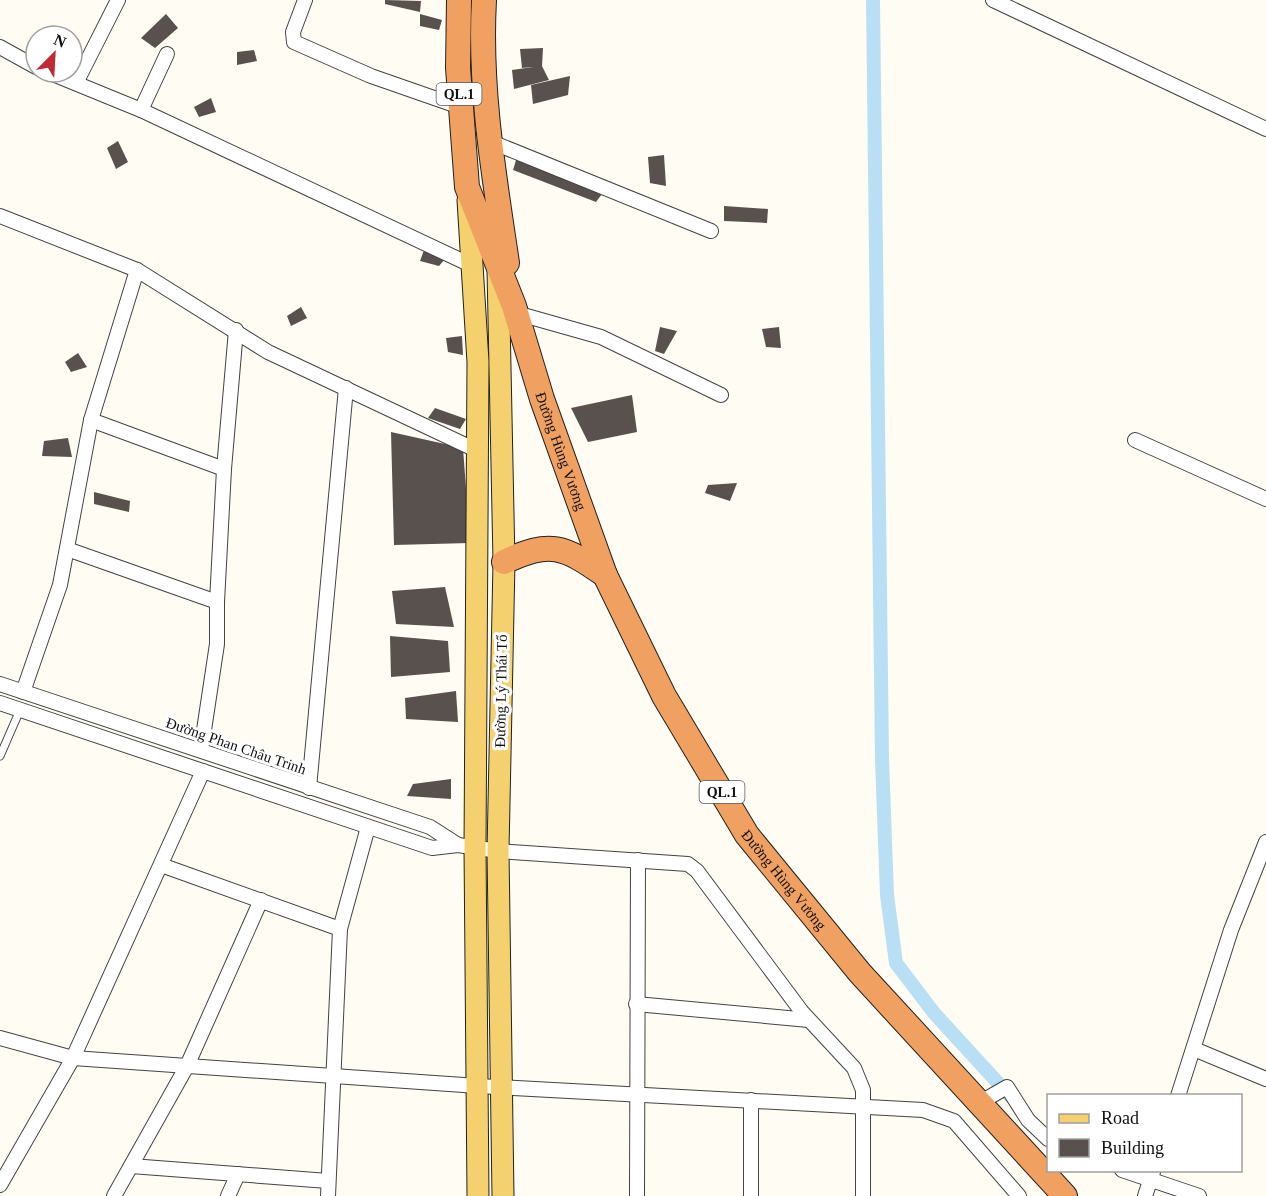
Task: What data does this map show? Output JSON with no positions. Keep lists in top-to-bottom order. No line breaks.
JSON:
{"streets":{"highway":["QL.1","Đường Hùng Vương"],"main road":["Đường Lý Thái Tổ"],"street":["Đường Phan Châu Trinh"]},"crossings":[["Đường Hùng Vương","Đường Lý Thái Tổ"],["Đường Lý Thái Tổ","Đường Phan Châu Trinh"]],"legend":["Road","Building"],"north":"top right"}
